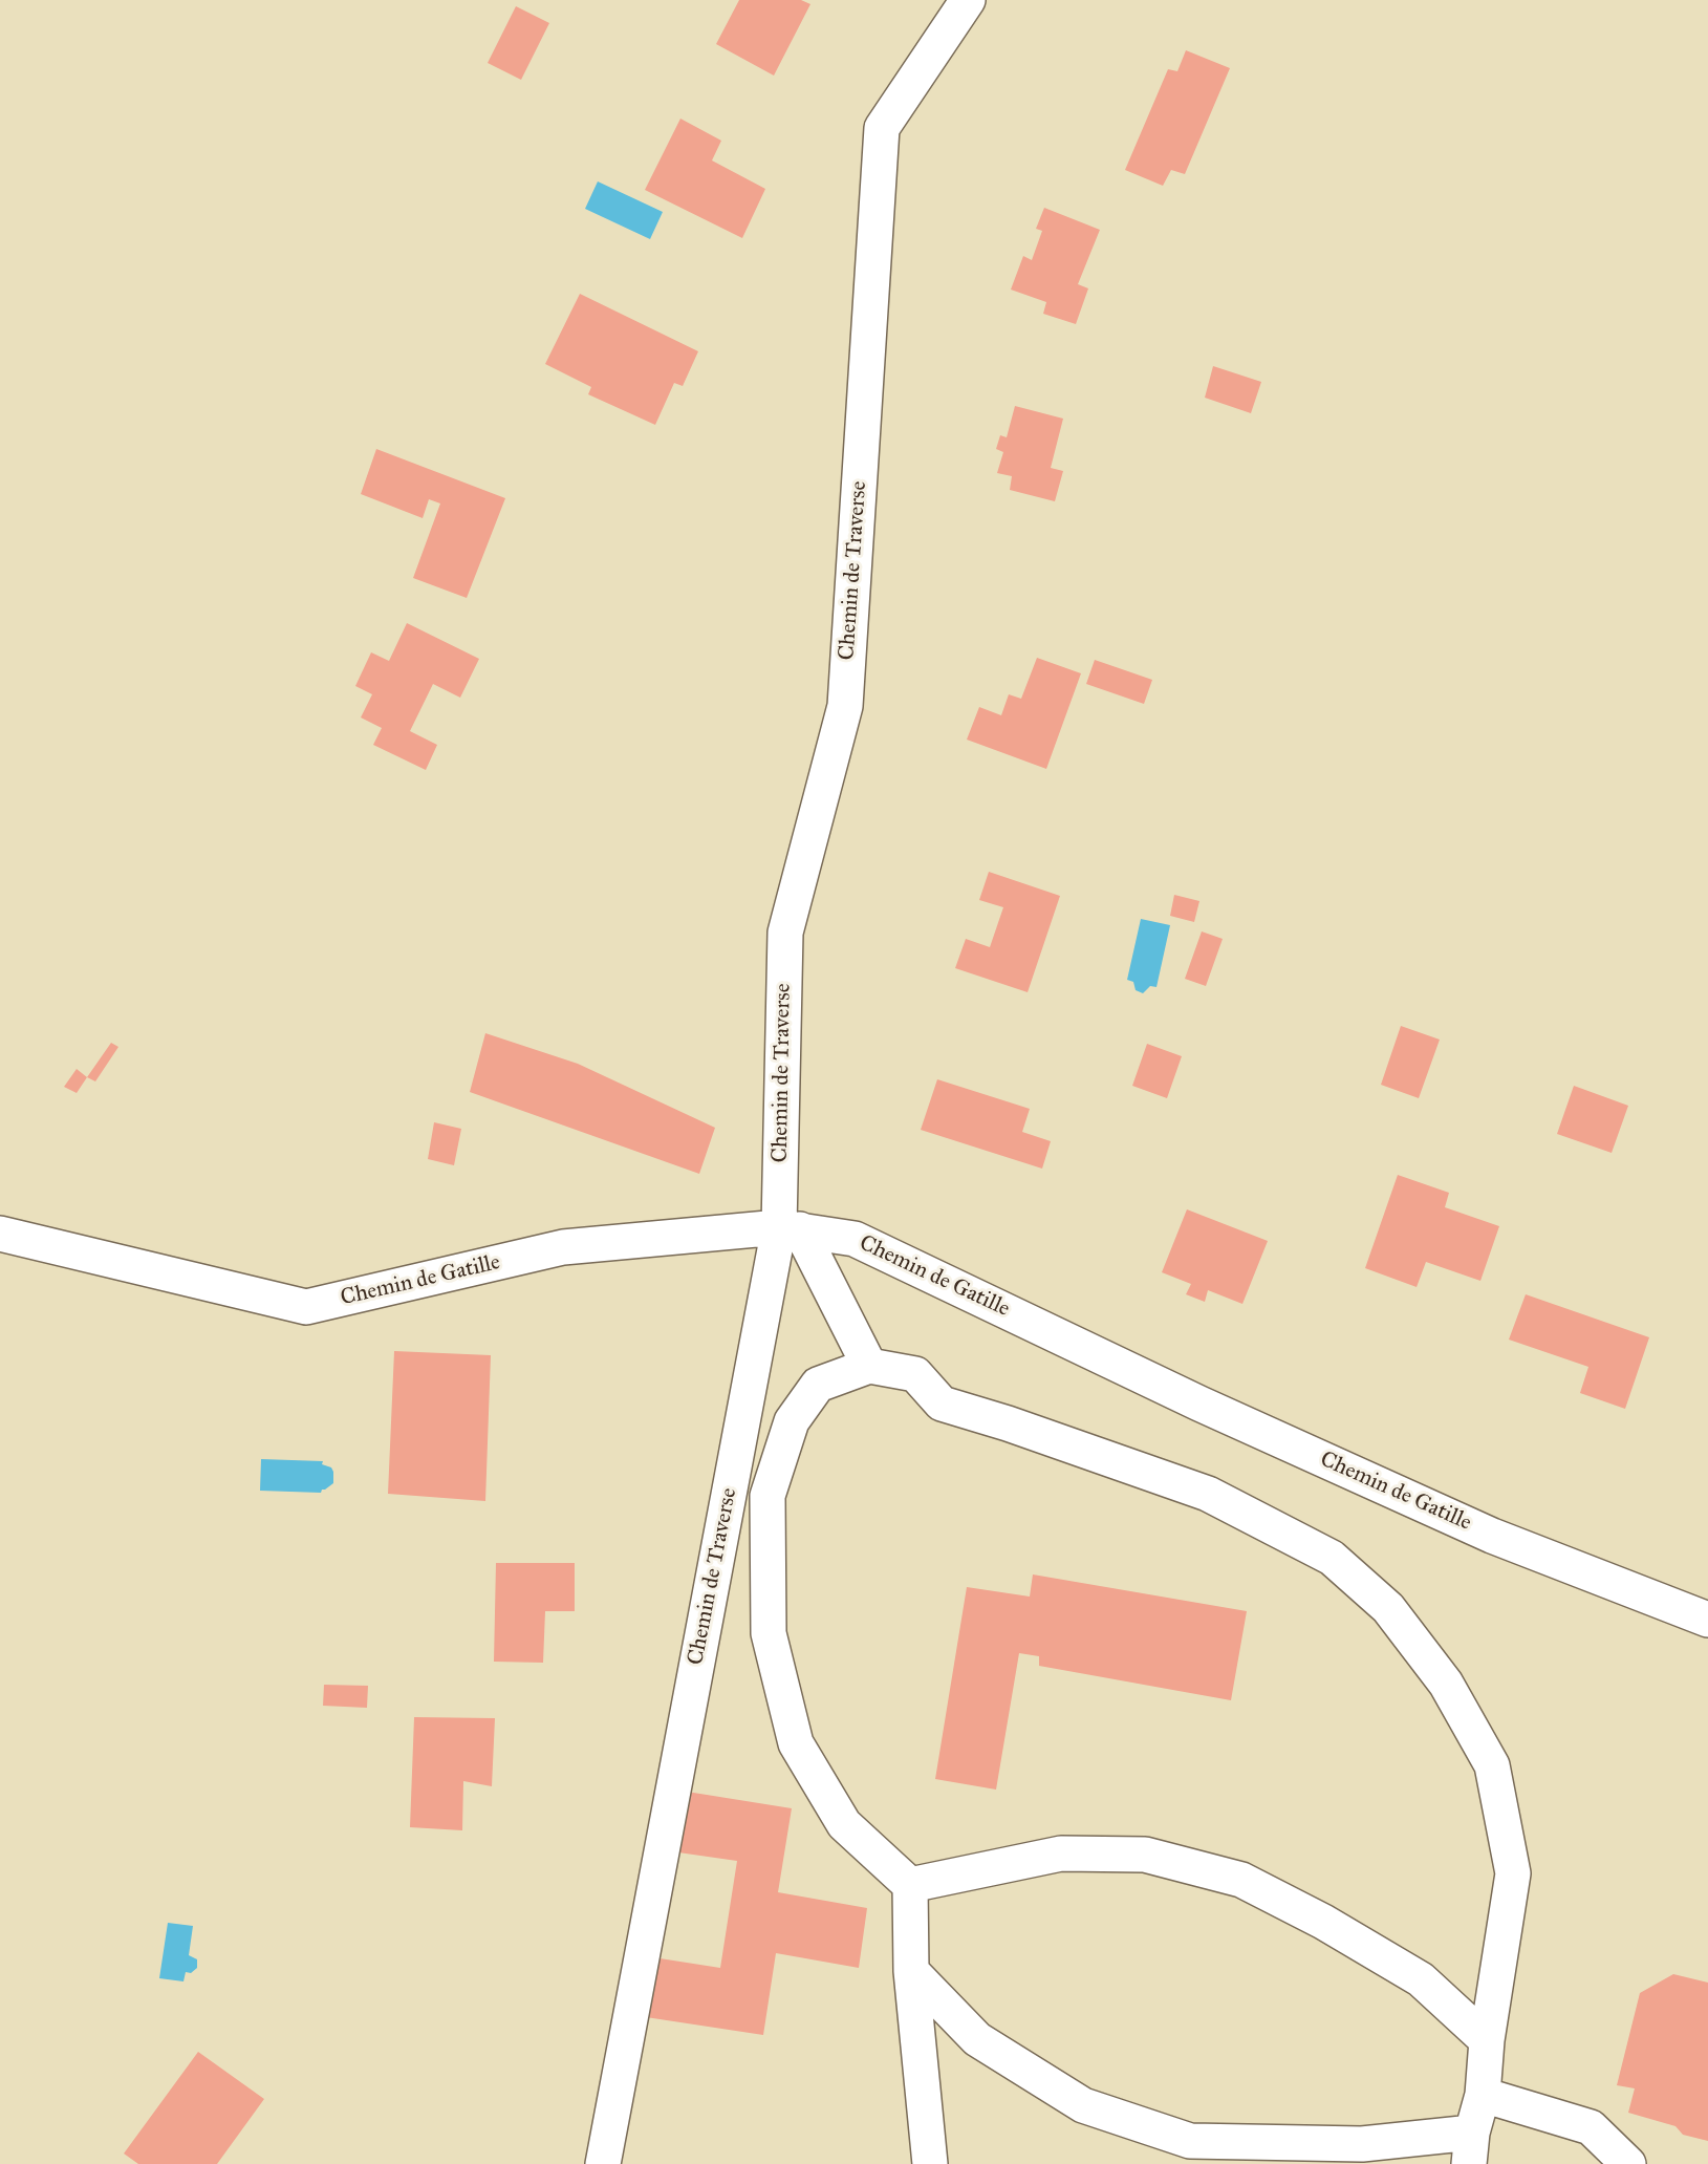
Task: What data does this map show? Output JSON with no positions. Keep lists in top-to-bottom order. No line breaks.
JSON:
{"streets":{"street":["Chemin de Traverse","Chemin de Gatille"]},"crossings":[["Chemin de Traverse","Chemin de Gatille"]]}
